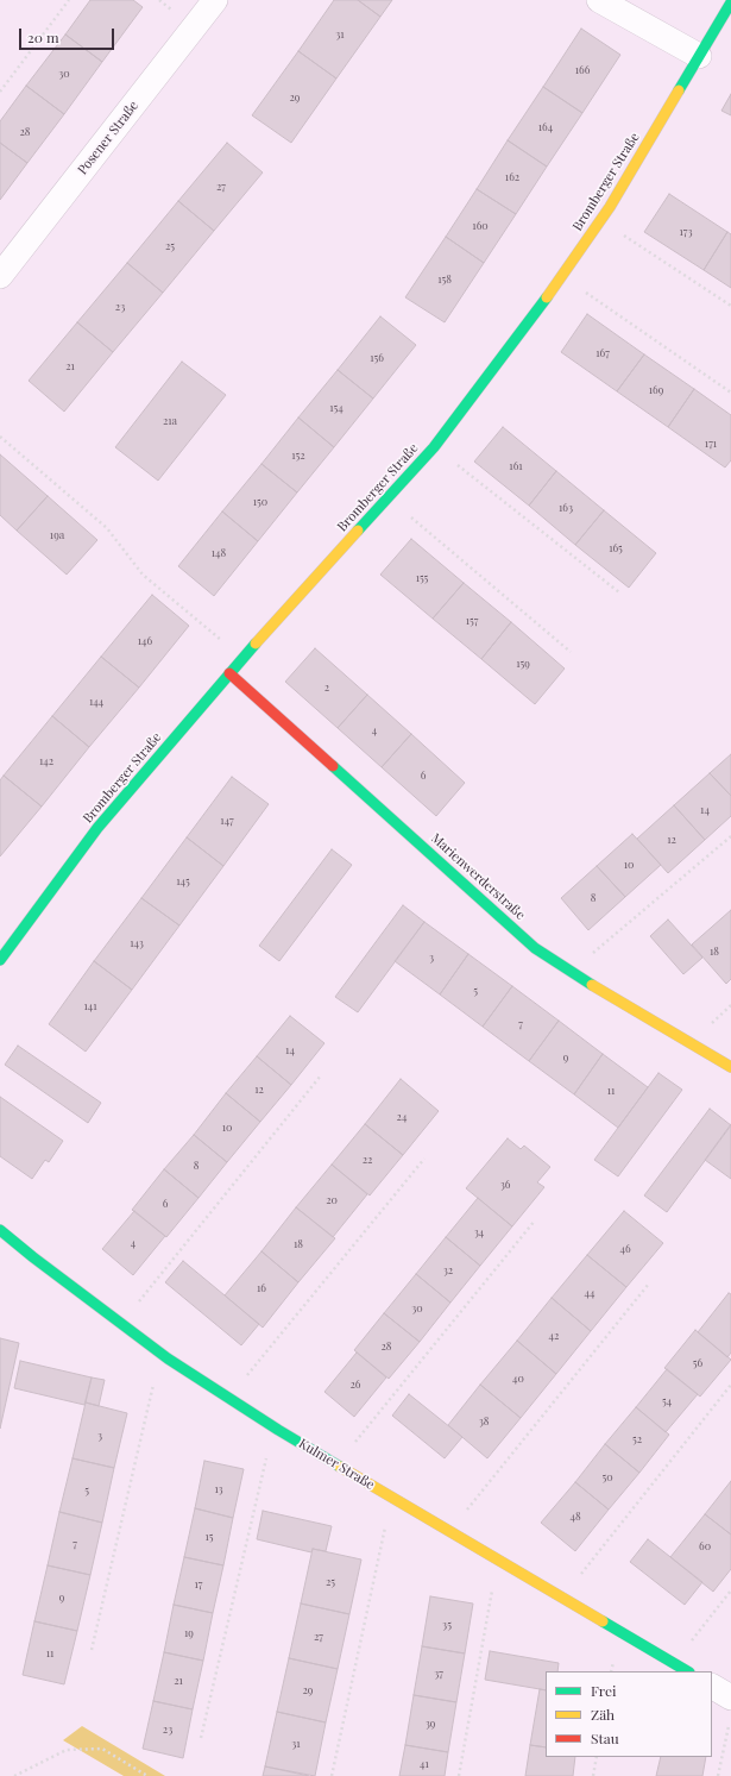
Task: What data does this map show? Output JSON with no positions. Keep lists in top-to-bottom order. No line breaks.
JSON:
{"streets":{"street":["Posener Straße","Bromberger Straße","Marienwerderstraße","Kulmer Straße"]},"crossings":[["Bromberger Straße","Marienwerderstraße"]],"house_numbers":["31","166","30","29","164","28","162","27","160","173","25","158","23","167","156","21","169","154","21a","171","152","161","150","163","19a","165","148","155","157","146","159","2","144","4","142","6","14","147","12","10","145","8","143","18","3","5","141","7","14","9","12","11","24","10","22","8","36","20","6","34","4","18","46","32","16","44","30","42","28","56","40","26","54","38","3","52","50","13","5","48","15","7","60","25","17","9","35","19","27","11","37","21","29","39","23","31","41"],"legend":["Frei","Zäh","Stau"],"scale_bar":"20 m"}
